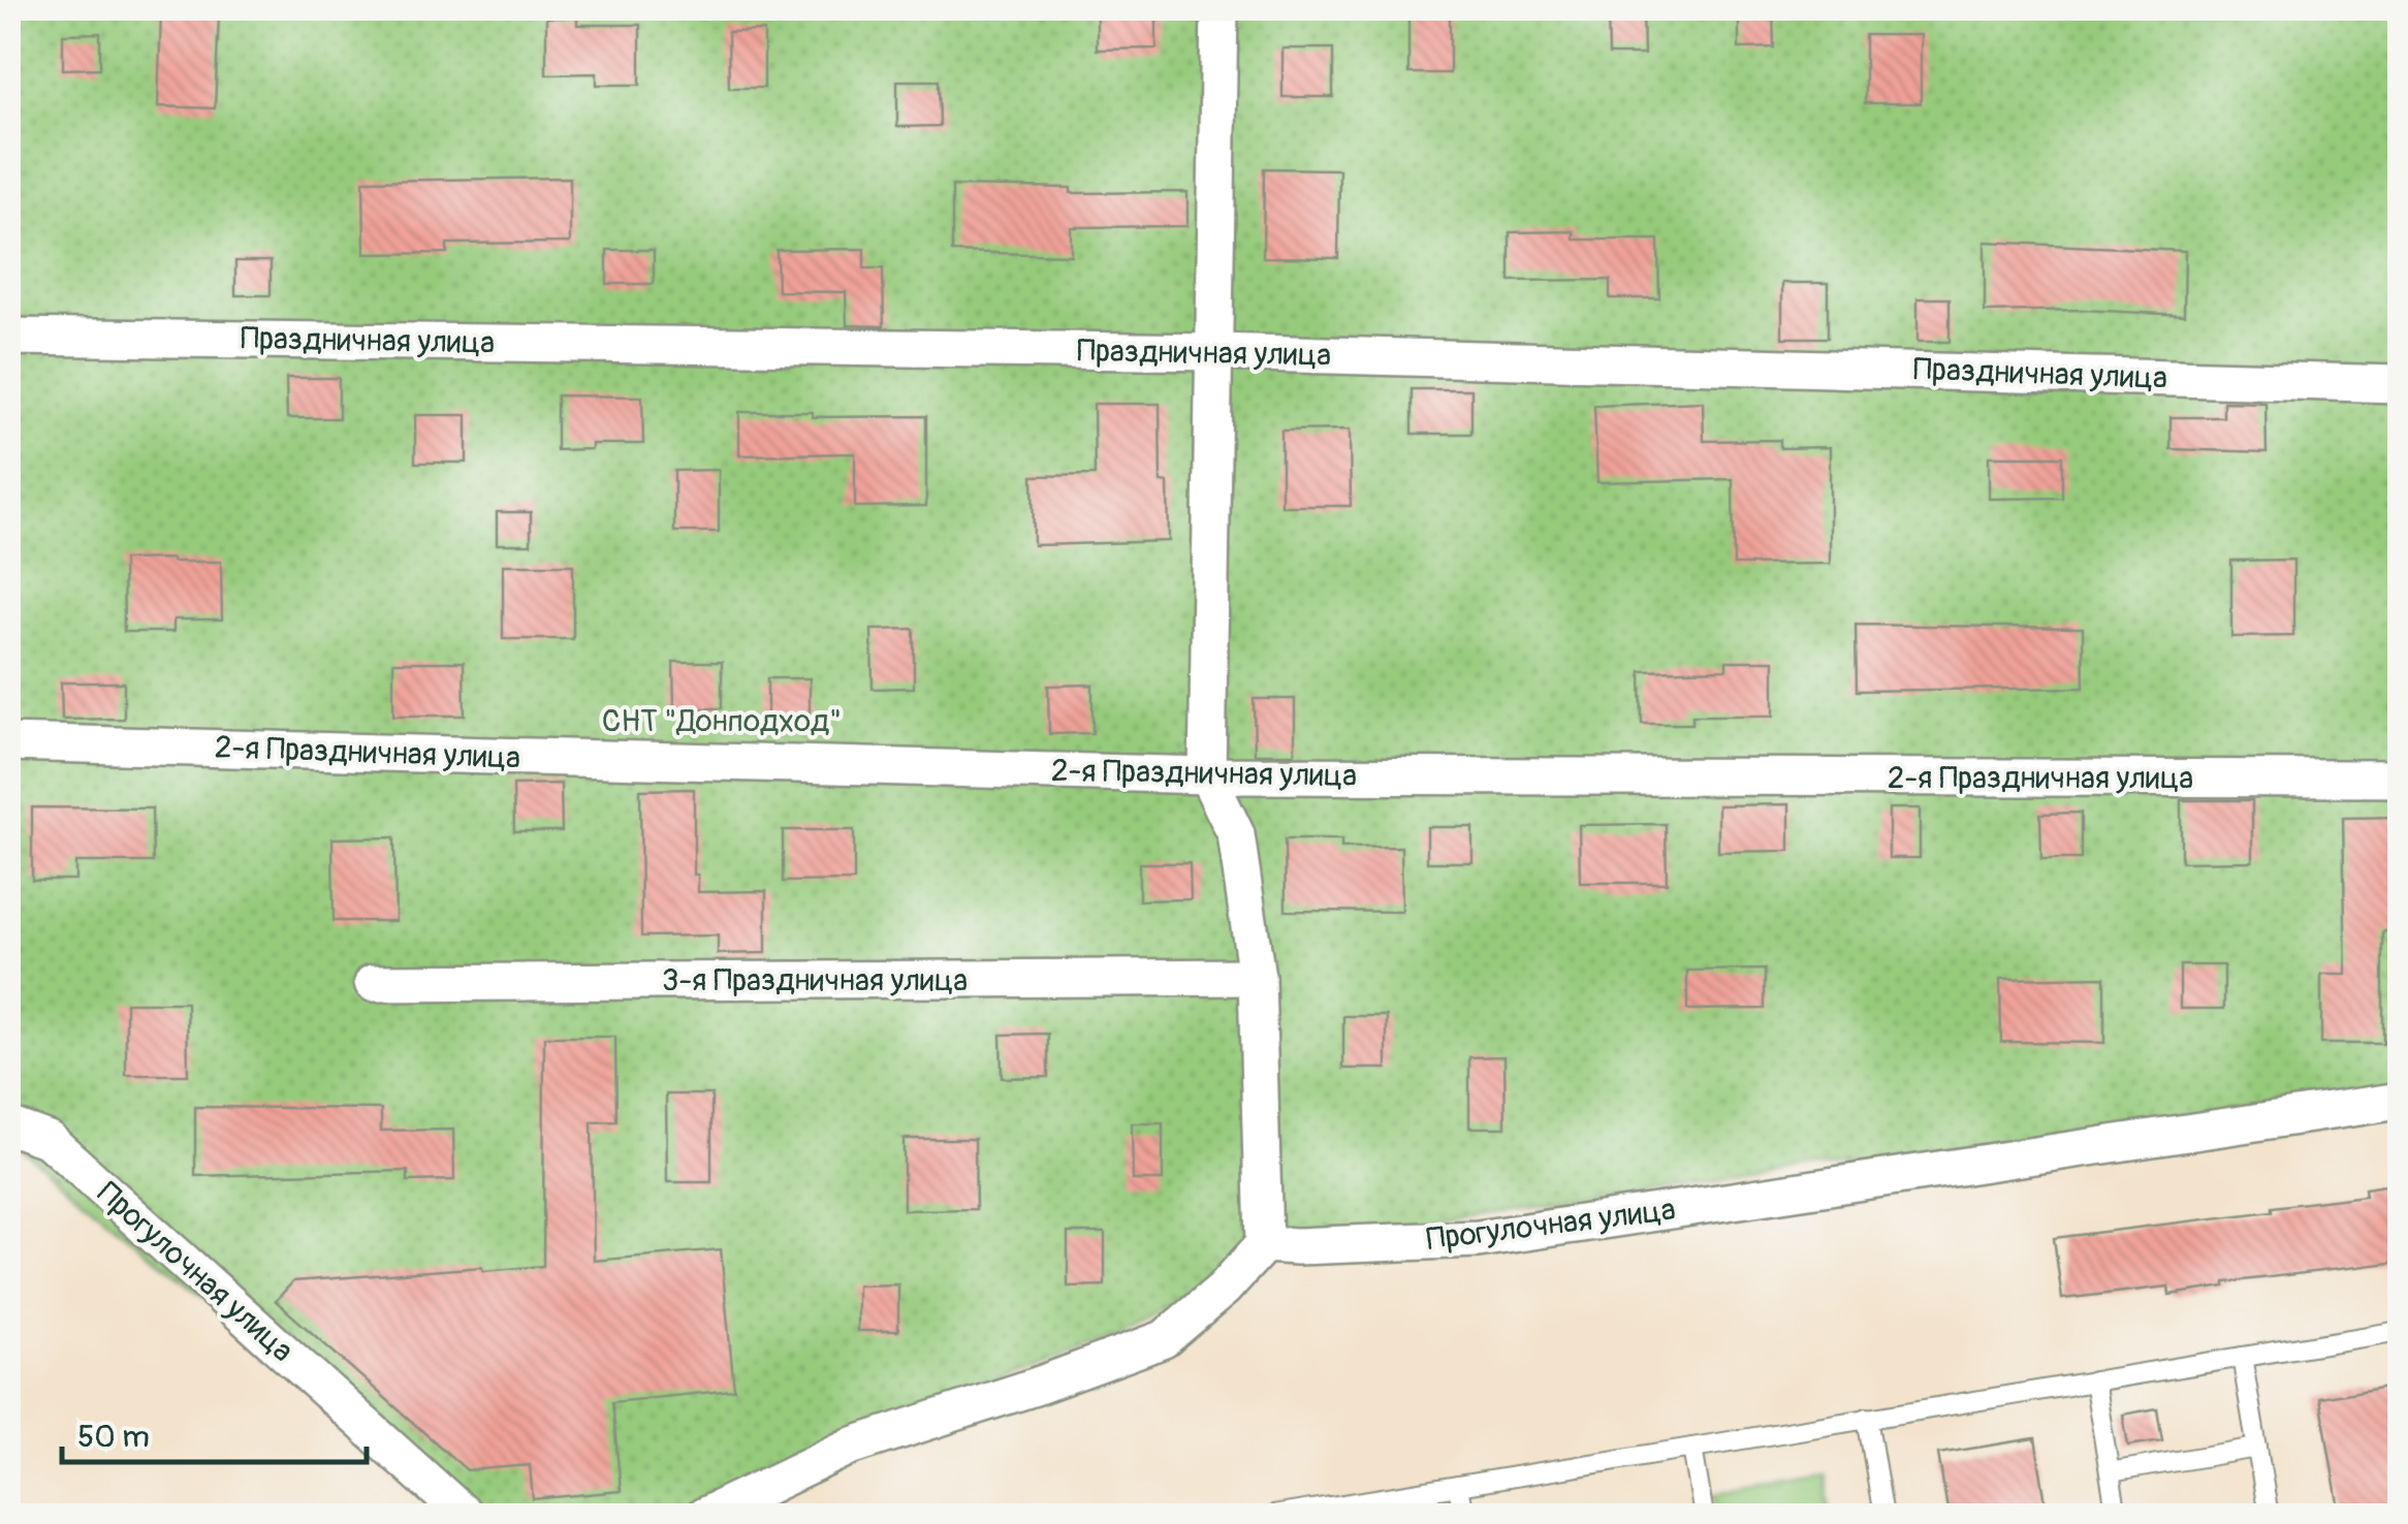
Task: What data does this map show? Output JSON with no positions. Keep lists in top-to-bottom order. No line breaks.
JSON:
{"streets":{"street":["Праздничная улица","2-я Праздничная улица","3-я Праздничная улица","Прогулочная улица"]},"parks":["СНТ \"Донподход\""],"scale_bar":"50 m"}
